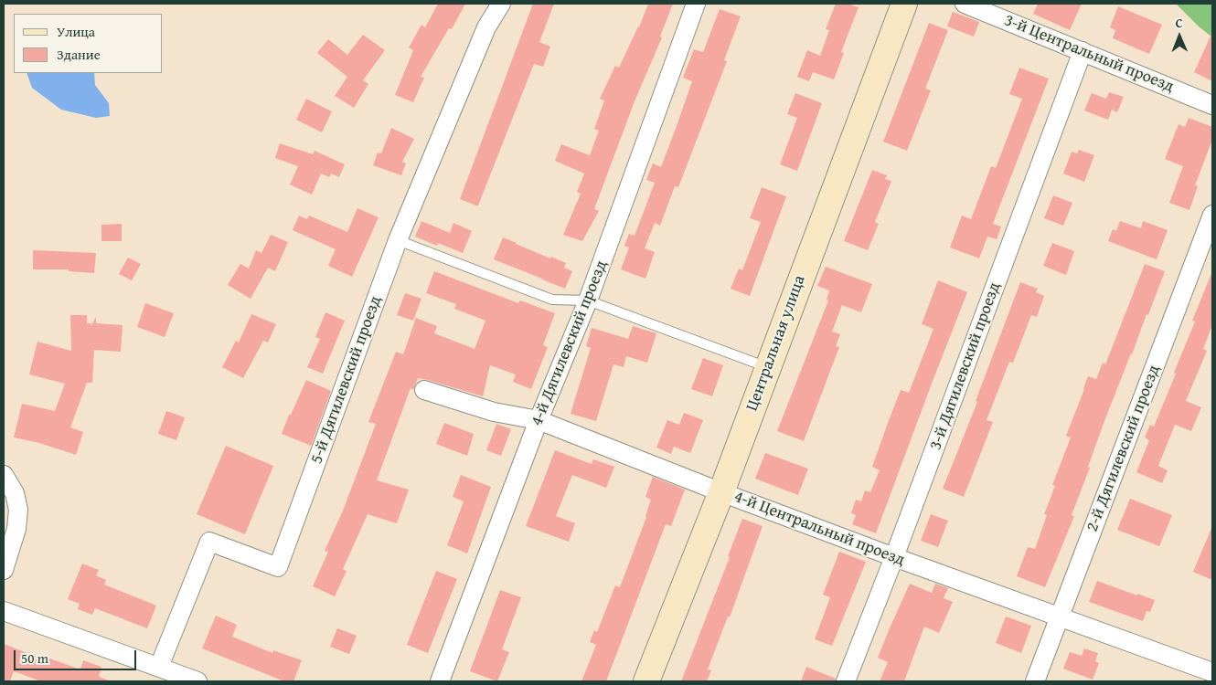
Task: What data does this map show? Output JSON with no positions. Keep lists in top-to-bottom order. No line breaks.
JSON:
{"streets":{"street":["3-й Центральный проезд","4-й Дягилевский проезд","Центральная улица","3-й Дягилевский проезд","5-й Дягилевский проезд","2-й Дягилевский проезд","4-й Центральный проезд"]},"crossings":[["3-й Центральный проезд","3-й Дягилевский проезд"],["4-й Дягилевский проезд","4-й Центральный проезд"],["Центральная улица","4-й Центральный проезд"],["3-й Дягилевский проезд","4-й Центральный проезд"],["2-й Дягилевский проезд","4-й Центральный проезд"]],"legend":["Улица","Здание"],"scale_bar":"50 m","north":"top"}
